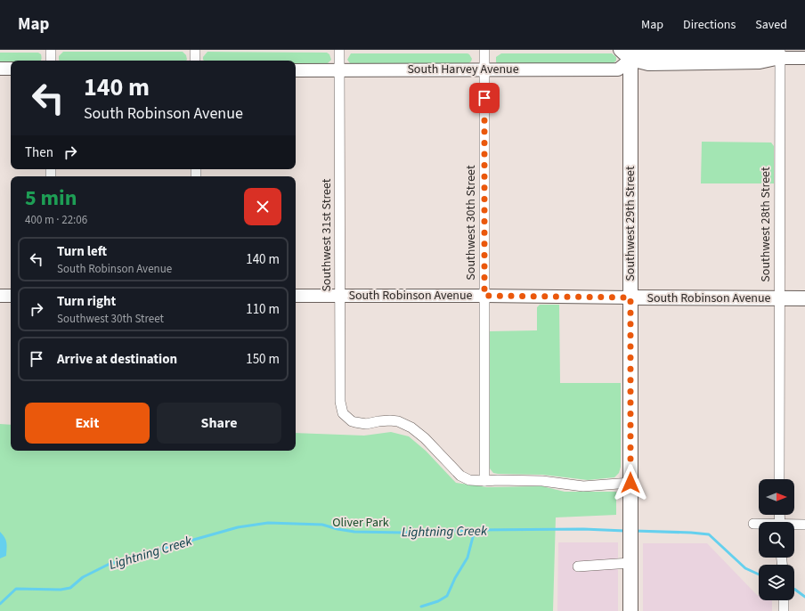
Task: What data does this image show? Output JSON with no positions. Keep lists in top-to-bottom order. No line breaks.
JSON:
{"streets":{"main road":["Southwest 29th Street","South Robinson Avenue"],"street":["South Harvey Avenue","Southwest 30th Street","Southwest 28th Street","Southwest 31st Street"]},"crossings":[["South Harvey Avenue","Southwest 30th Street"],["South Harvey Avenue","Southwest 29th Street"],["South Harvey Avenue","Southwest 28th Street"],["South Harvey Avenue","Southwest 31st Street"],["Southwest 30th Street","Southwest 31st Street"],["Southwest 30th Street","South Robinson Avenue"],["Southwest 29th Street","South Robinson Avenue"],["Southwest 28th Street","South Robinson Avenue"],["Southwest 31st Street","South Robinson Avenue"]],"water":["Lightning Creek"],"parks":["Oliver Park"],"north":"right","page":{"header":"Map","nav":["Map","Directions","Saved"],"turn":["140 m","South Robinson Avenue"],"then":"Then","heading":["5 min","400 m · 22:06"],"list":[{"name":"Turn left","note":"South Robinson Avenue","value":"140 m"},{"name":"Turn right","note":"Southwest 30th Street","value":"110 m"},{"name":"Arrive at destination","value":"150 m"}],"buttons":["Exit","Share"]}}
